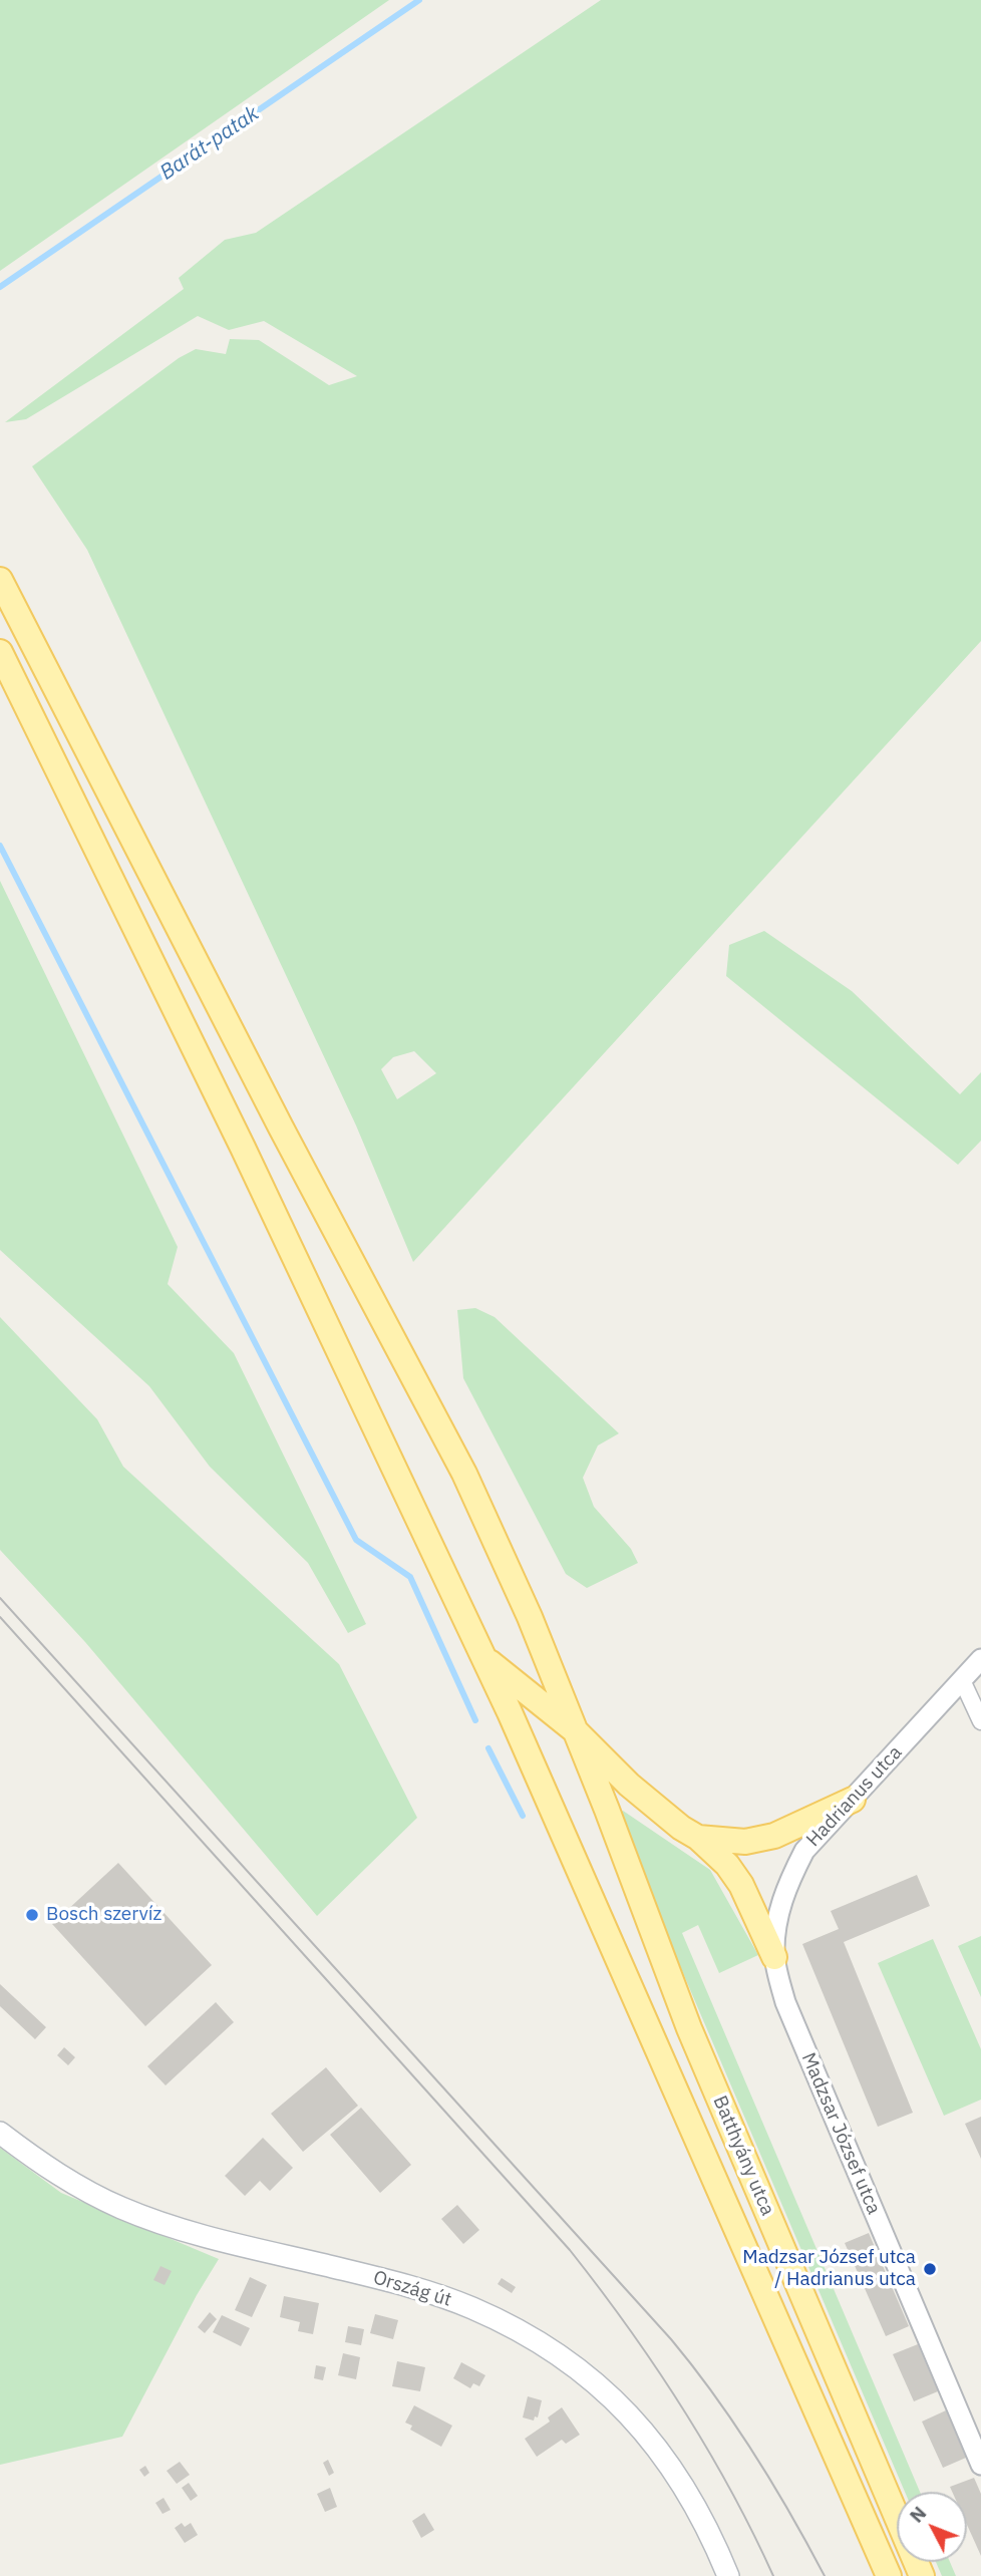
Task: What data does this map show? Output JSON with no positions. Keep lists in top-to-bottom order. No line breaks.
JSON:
{"streets":{"main road":["Batthyány utca","Ország út"],"street":["Hadrianus utca","Madzsar József utca"]},"crossings":[["Hadrianus utca","Madzsar József utca"]],"water":["Barát-patak"],"places":["Bosch szervíz","Madzsar József utca / Hadrianus utca"],"north":"top left"}
